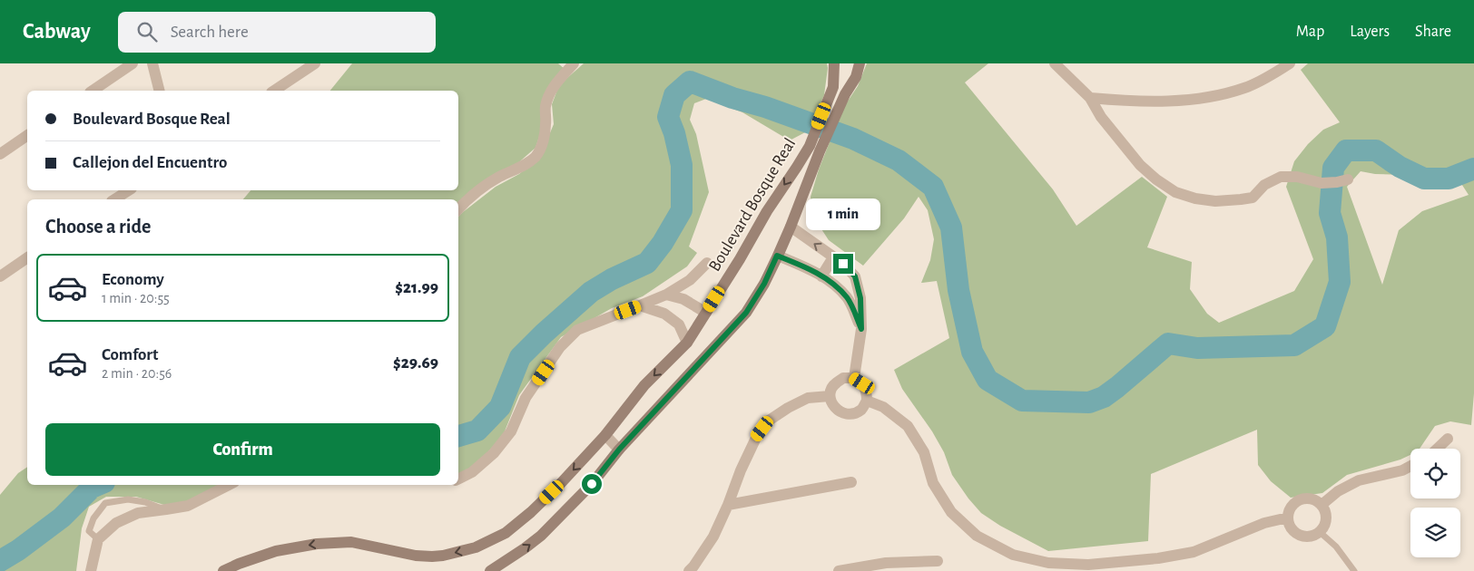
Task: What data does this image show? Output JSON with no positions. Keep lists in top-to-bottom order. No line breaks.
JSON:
{"streets":{"street":["Boulevard Bosque Real"]},"page":{"header":"Cabway","search":"Search here","nav":["Map","Layers","Share"],"banner":["Boulevard Bosque Real","Callejon del Encuentro"],"bubble":"1 min","heading":"Choose a ride","list":[{"name":"Economy","note":"1 min · 20:55","value":"$21.99"},{"name":"Comfort","note":"2 min · 20:56","value":"$29.69"}],"buttons":"Confirm"}}
